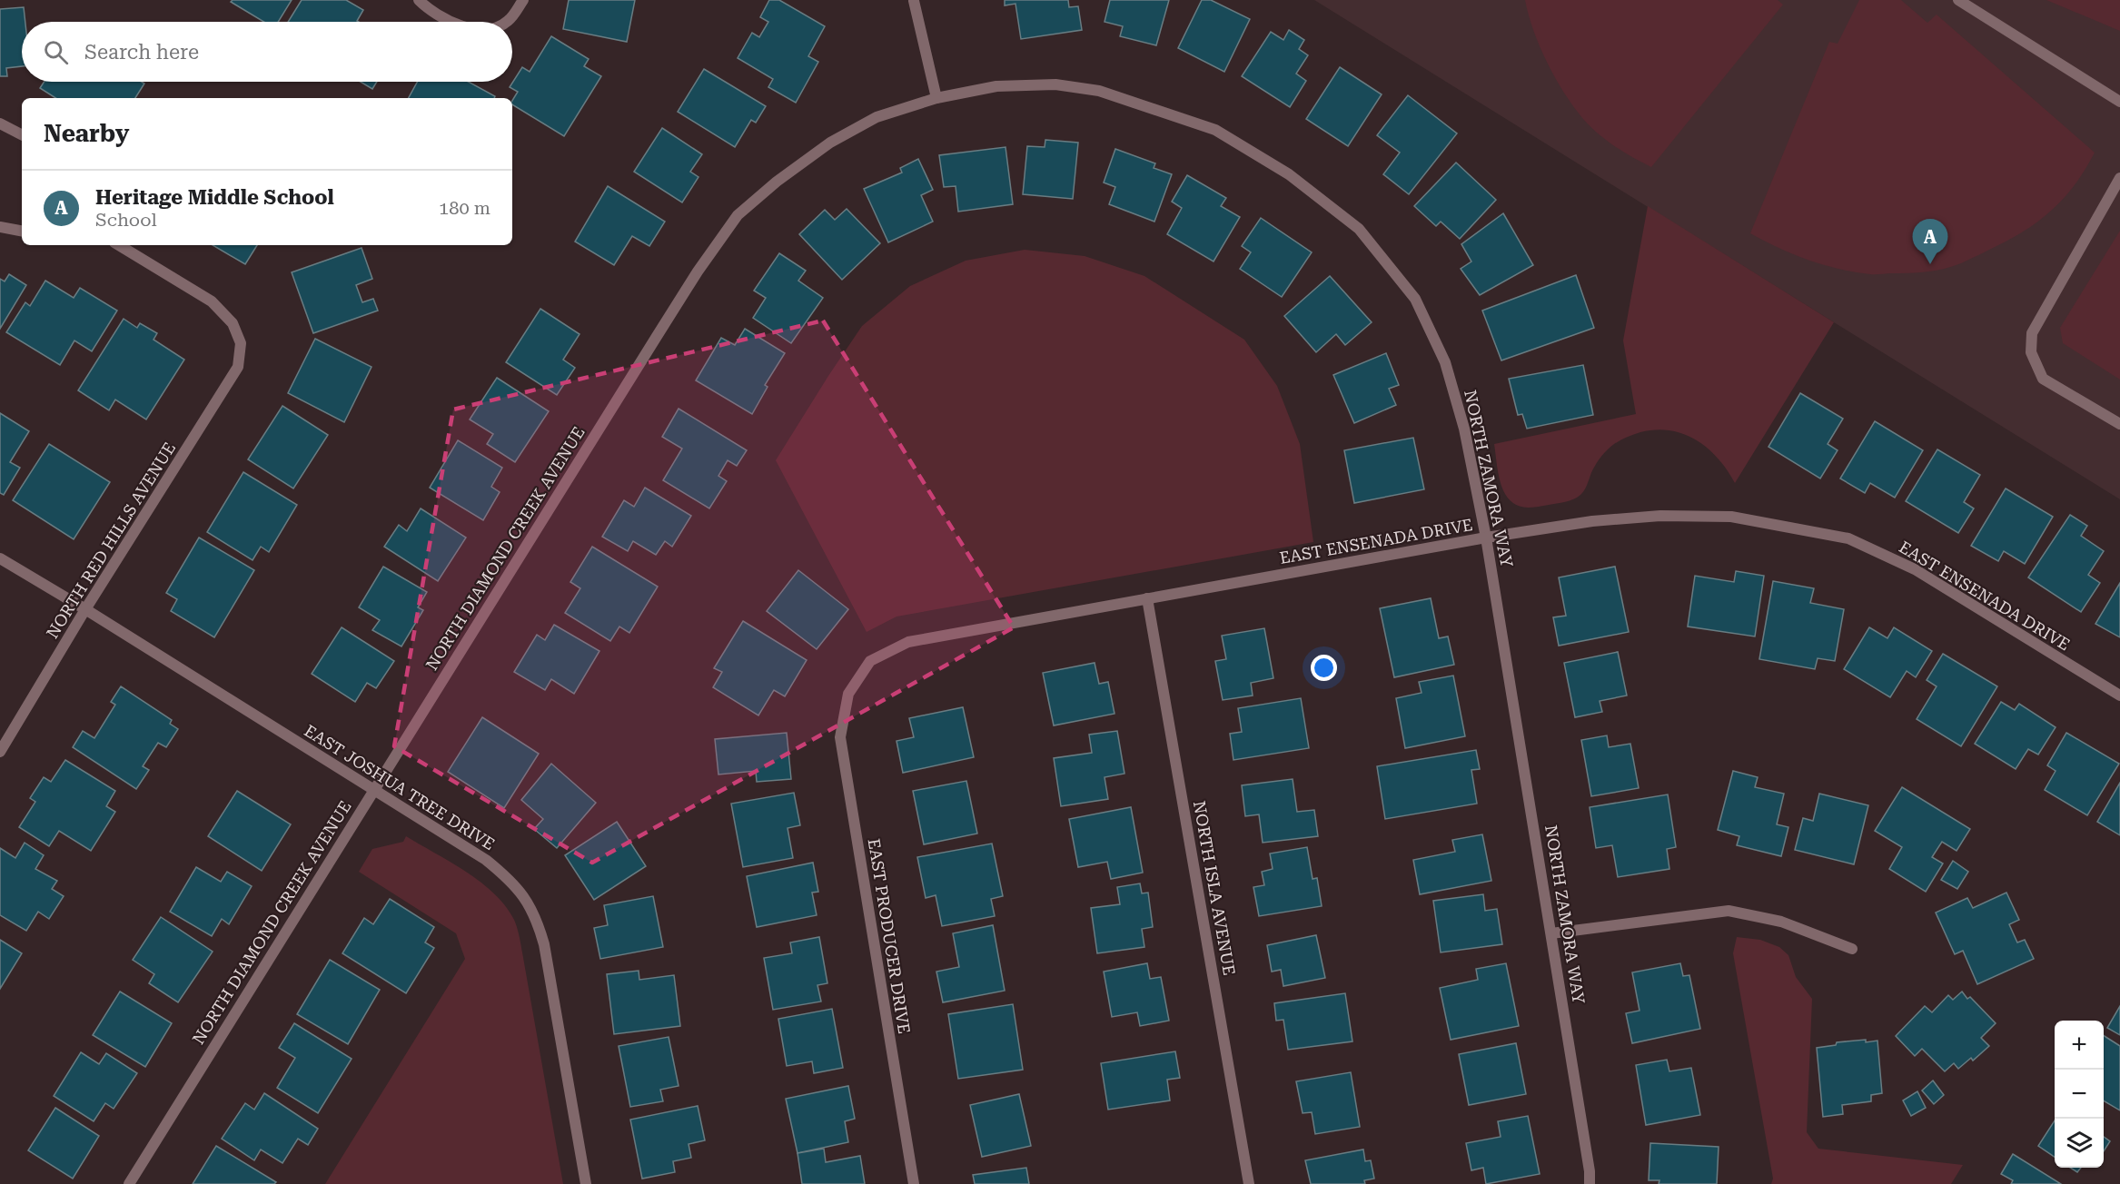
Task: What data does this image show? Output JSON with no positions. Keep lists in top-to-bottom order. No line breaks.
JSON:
{"streets":{"street":["NORTH ZAMORA WAY","NORTH RED HILLS AVENUE","EAST ENSENADA DRIVE","NORTH DIAMOND CREEK AVENUE","EAST JOSHUA TREE DRIVE","NORTH ISLA AVENUE","EAST PRODUCER DRIVE"]},"crossings":[["NORTH ZAMORA WAY","EAST ENSENADA DRIVE"],["NORTH ZAMORA WAY","NORTH DIAMOND CREEK AVENUE"],["NORTH RED HILLS AVENUE","EAST JOSHUA TREE DRIVE"],["EAST ENSENADA DRIVE","NORTH ISLA AVENUE"],["EAST ENSENADA DRIVE","EAST PRODUCER DRIVE"],["NORTH DIAMOND CREEK AVENUE","EAST JOSHUA TREE DRIVE"]],"page":{"search":"Search here","heading":"Nearby","list":[{"mark":"A","name":"Heritage Middle School","note":"School","value":"180 m"}],"pins":"A","map_buttons":["+","−"]}}
